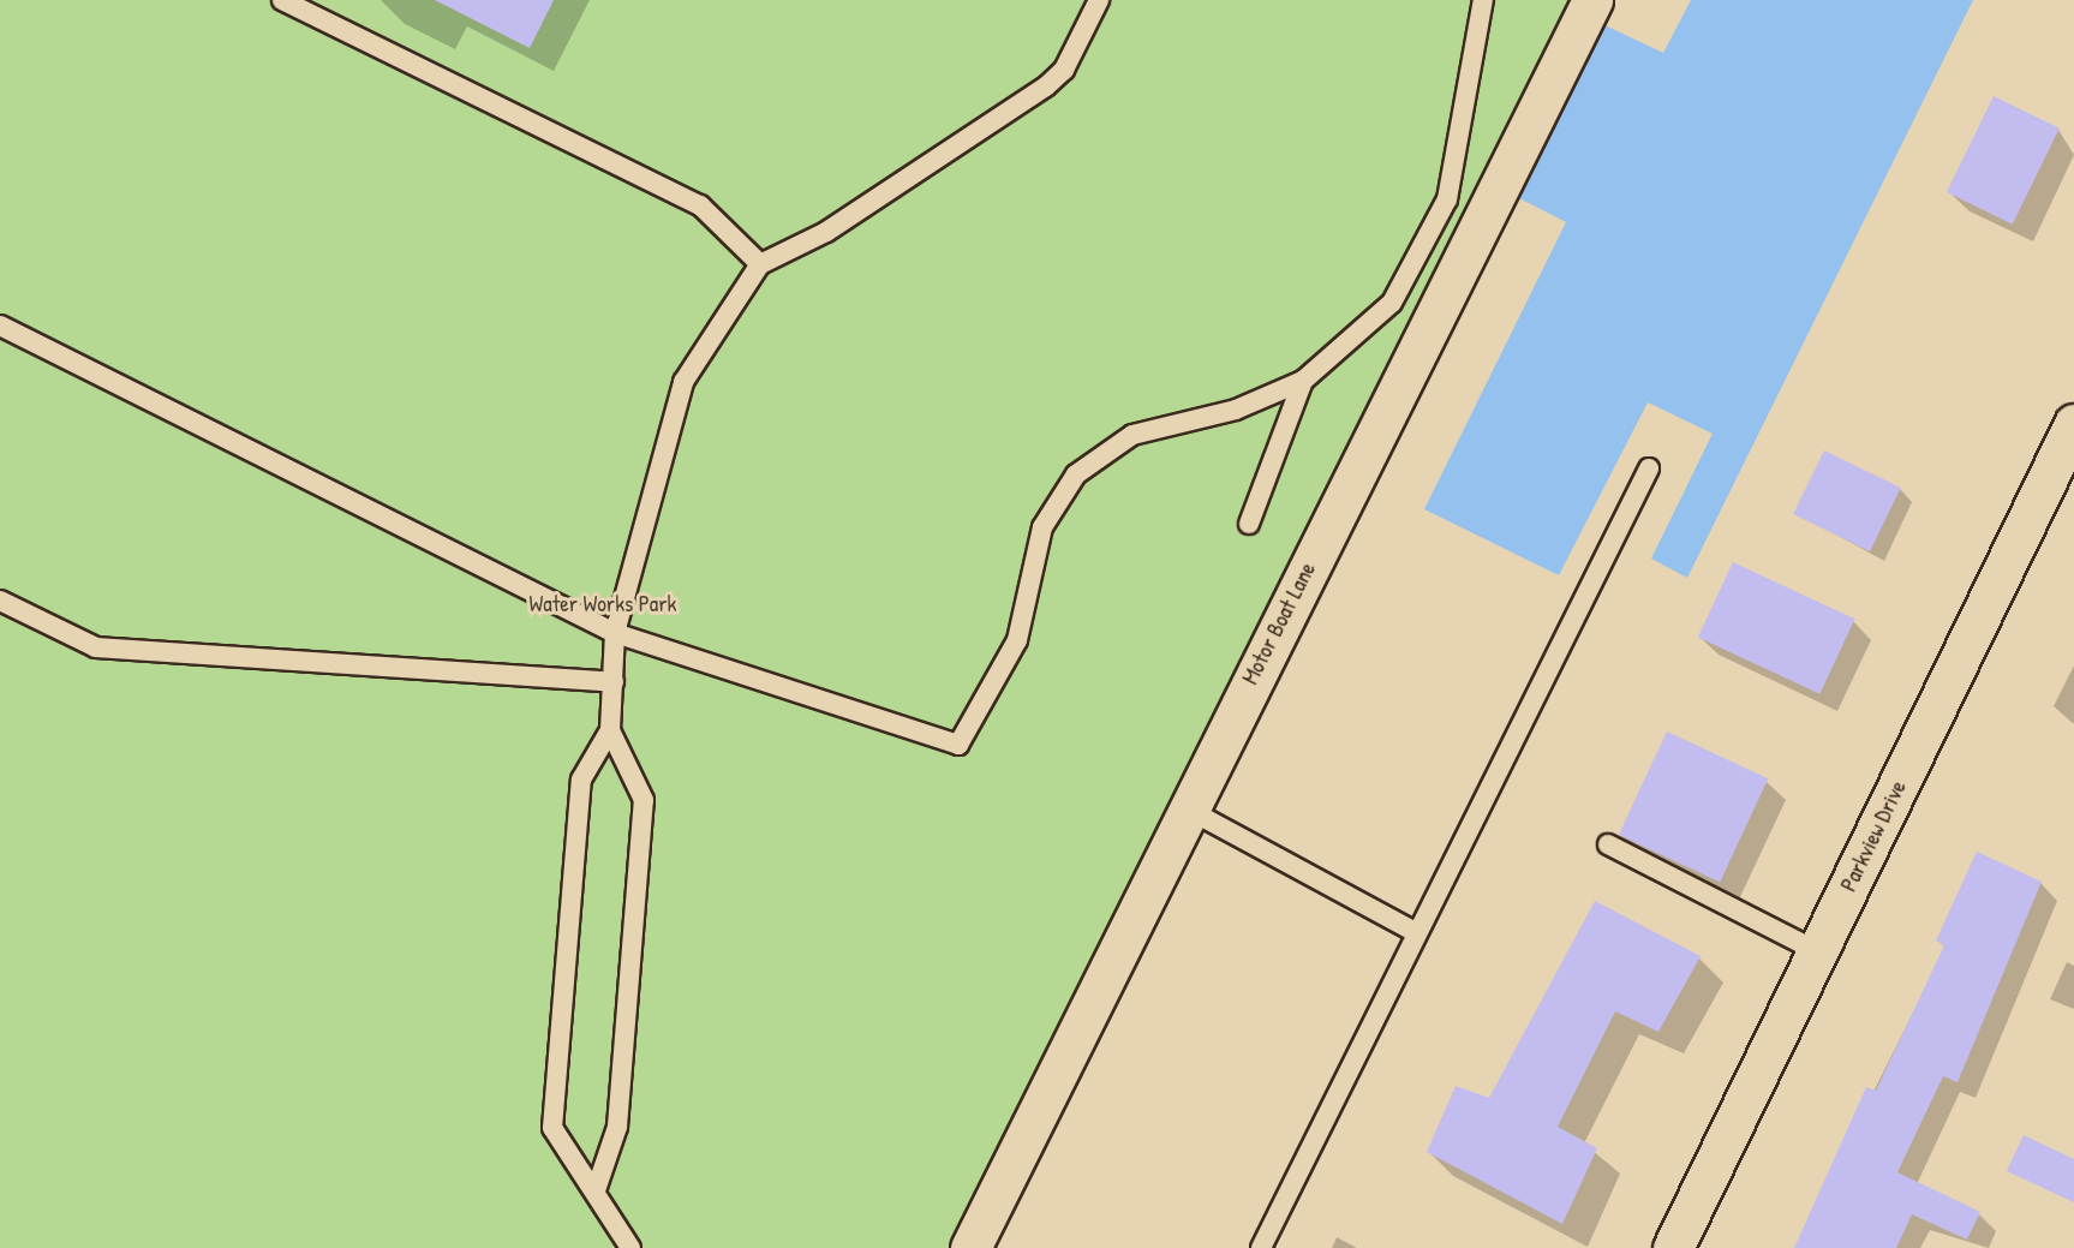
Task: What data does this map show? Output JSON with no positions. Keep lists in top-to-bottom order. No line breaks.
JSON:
{"streets":{"street":["Motor Boat Lane","Parkview Drive"]},"parks":["Water Works Park"]}
